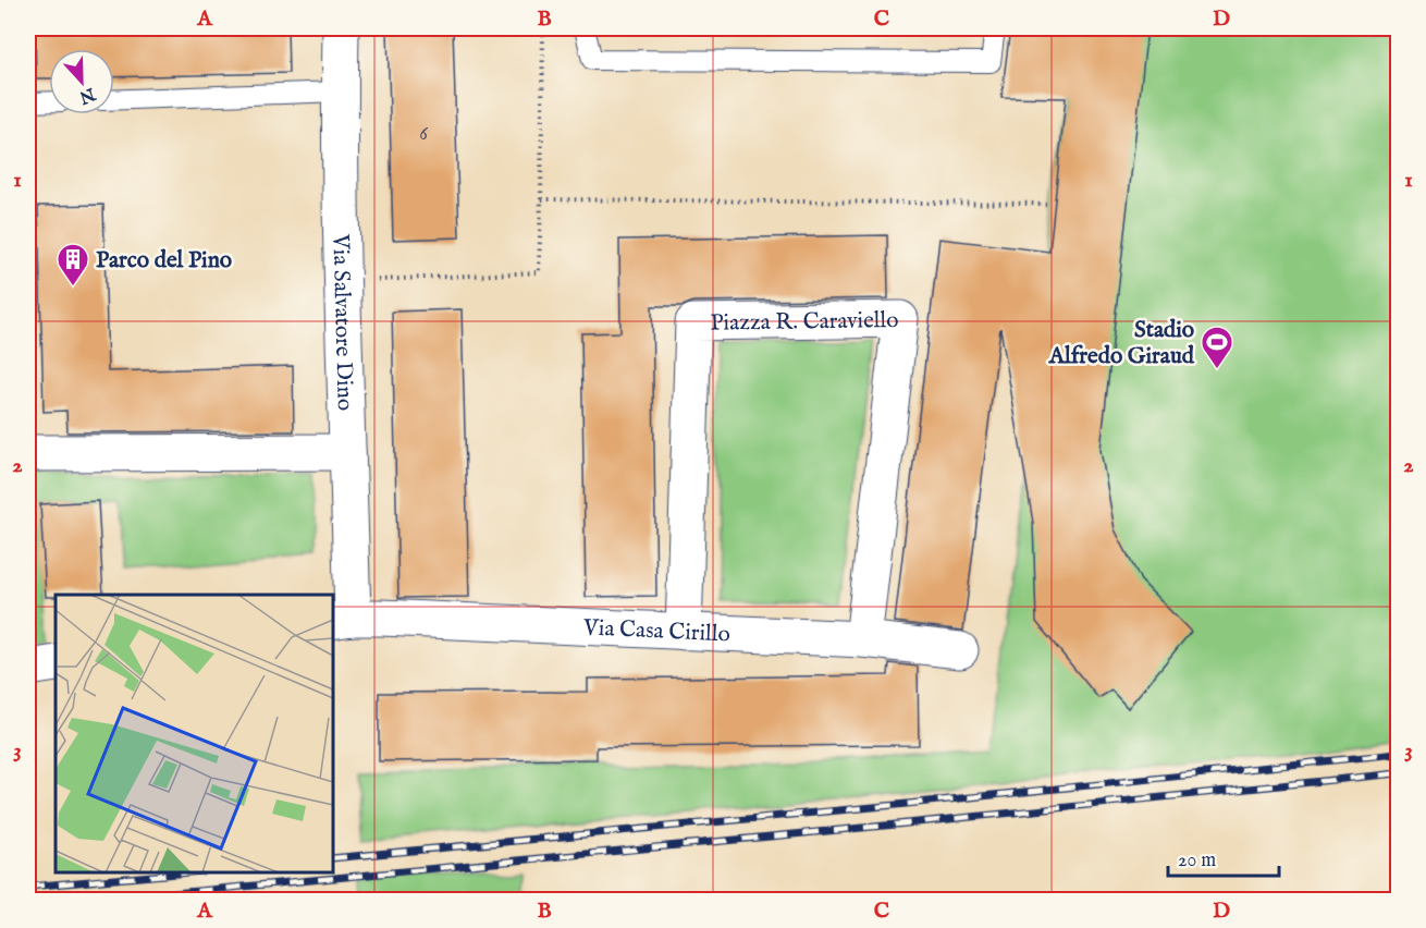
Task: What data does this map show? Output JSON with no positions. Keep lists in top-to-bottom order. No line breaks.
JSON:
{"streets":{"street":["Via Salvatore Dino","Piazza R. Caraviello","Via Casa Cirillo"]},"crossings":[["Via Salvatore Dino","Via Casa Cirillo"],["Piazza R. Caraviello","Via Casa Cirillo"]],"places":{"building":["Parco del Pino"],"sports":["Stadio Alfredo Giraud"]},"house_numbers":["6"],"scale_bar":"20 m","north":"bottom","grid":{"columns":["A","B","C","D"],"rows":["1","2","3"]}}
